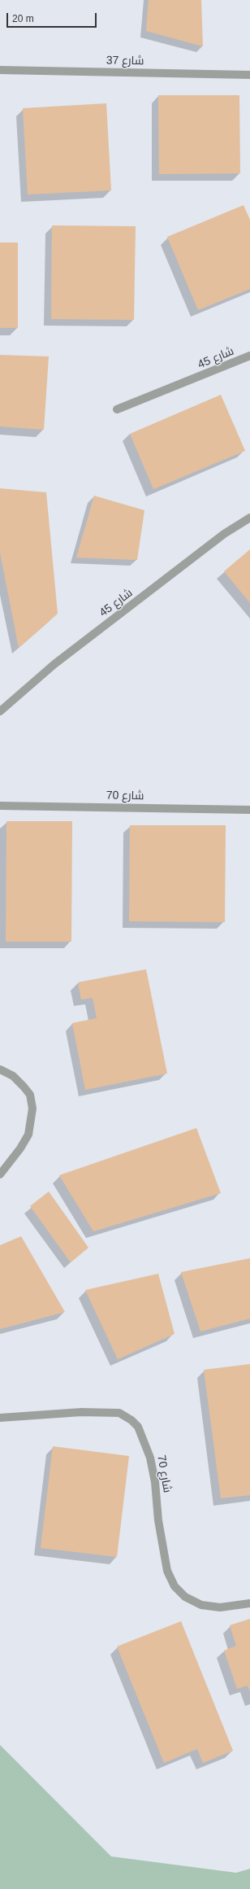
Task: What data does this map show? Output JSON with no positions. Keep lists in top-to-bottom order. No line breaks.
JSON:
{"streets":{"street":["شارع 37","شارع 45","شارع 70"]},"scale_bar":"20 m"}
